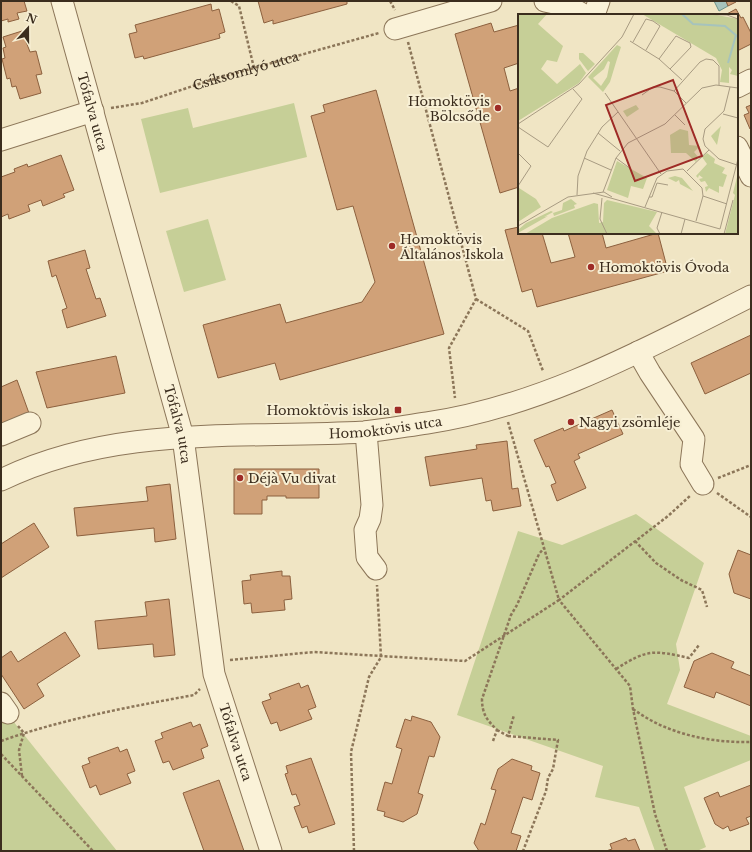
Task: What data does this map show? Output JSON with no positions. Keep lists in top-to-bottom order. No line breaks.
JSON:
{"streets":{"street":["Tófalva utca","Homoktövis utca"],"path":["Csíksomlyó utca"]},"crossings":[["Csíksomlyó utca","Tófalva utca"],["Tófalva utca","Homoktövis utca"]],"places":{"other":["Homoktövis Bölcsőde","Homoktövis Általános Iskola","Homoktövis Óvoda","Nagyi zsömléje","Déjà Vu divat"],"transit":["Homoktövis iskola"]},"north":"top"}
